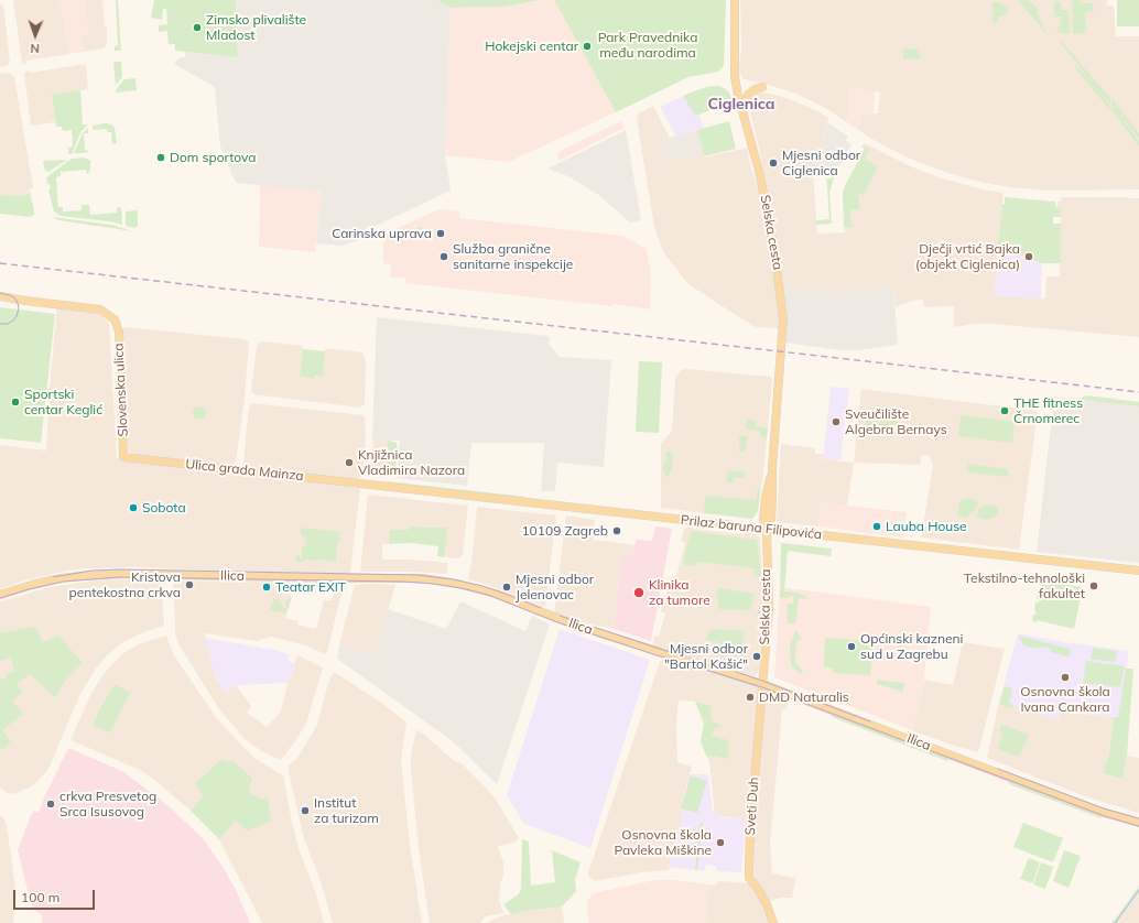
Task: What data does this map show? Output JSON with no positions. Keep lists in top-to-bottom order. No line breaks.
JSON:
{"streets":{"main road":["Selska cesta","Slovenska ulica","Ulica grada Mainza","Prilaz baruna Filipovića","Ilica","Sveti Duh"]},"crossings":[["Selska cesta","Prilaz baruna Filipovića"],["Selska cesta","Ilica"],["Selska cesta","Sveti Duh"],["Slovenska ulica","Ulica grada Mainza"],["Ulica grada Mainza","Prilaz baruna Filipovića"],["Ilica","Sveti Duh"]],"districts":["Ciglenica"],"parks":["Park Pravednika među narodima"],"places":["Zimsko plivalište Mladost","Hokejski centar","Dom sportova","Mjesni odbor Ciglenica","Carinska uprava","Služba granične sanitarne inspekcije","Dječji vrtić Bajka (objekt Ciglenica)","Sportski centar Keglić","THE fitness Črnomerec","Sveučilište Algebra Bernays","Knjižnica Vladimira Nazora","Sobota","Lauba House","10109 Zagreb","Kristova pentekostna crkva","Tekstilno-tehnološki fakultet","Teatar EXIT","Mjesni odbor Jelenovac","Klinika za tumore","Općinski kazneni sud u Zagrebu","Mjesni odbor \"Bartol Kašić\"","Osnovna škola Ivana Cankara","DMD Naturalis","crkva Presvetog Srca Isusovog","Institut za turizam","Osnovna škola Pavleka Miškine"],"scale_bar":"100 m","north":"bottom"}
